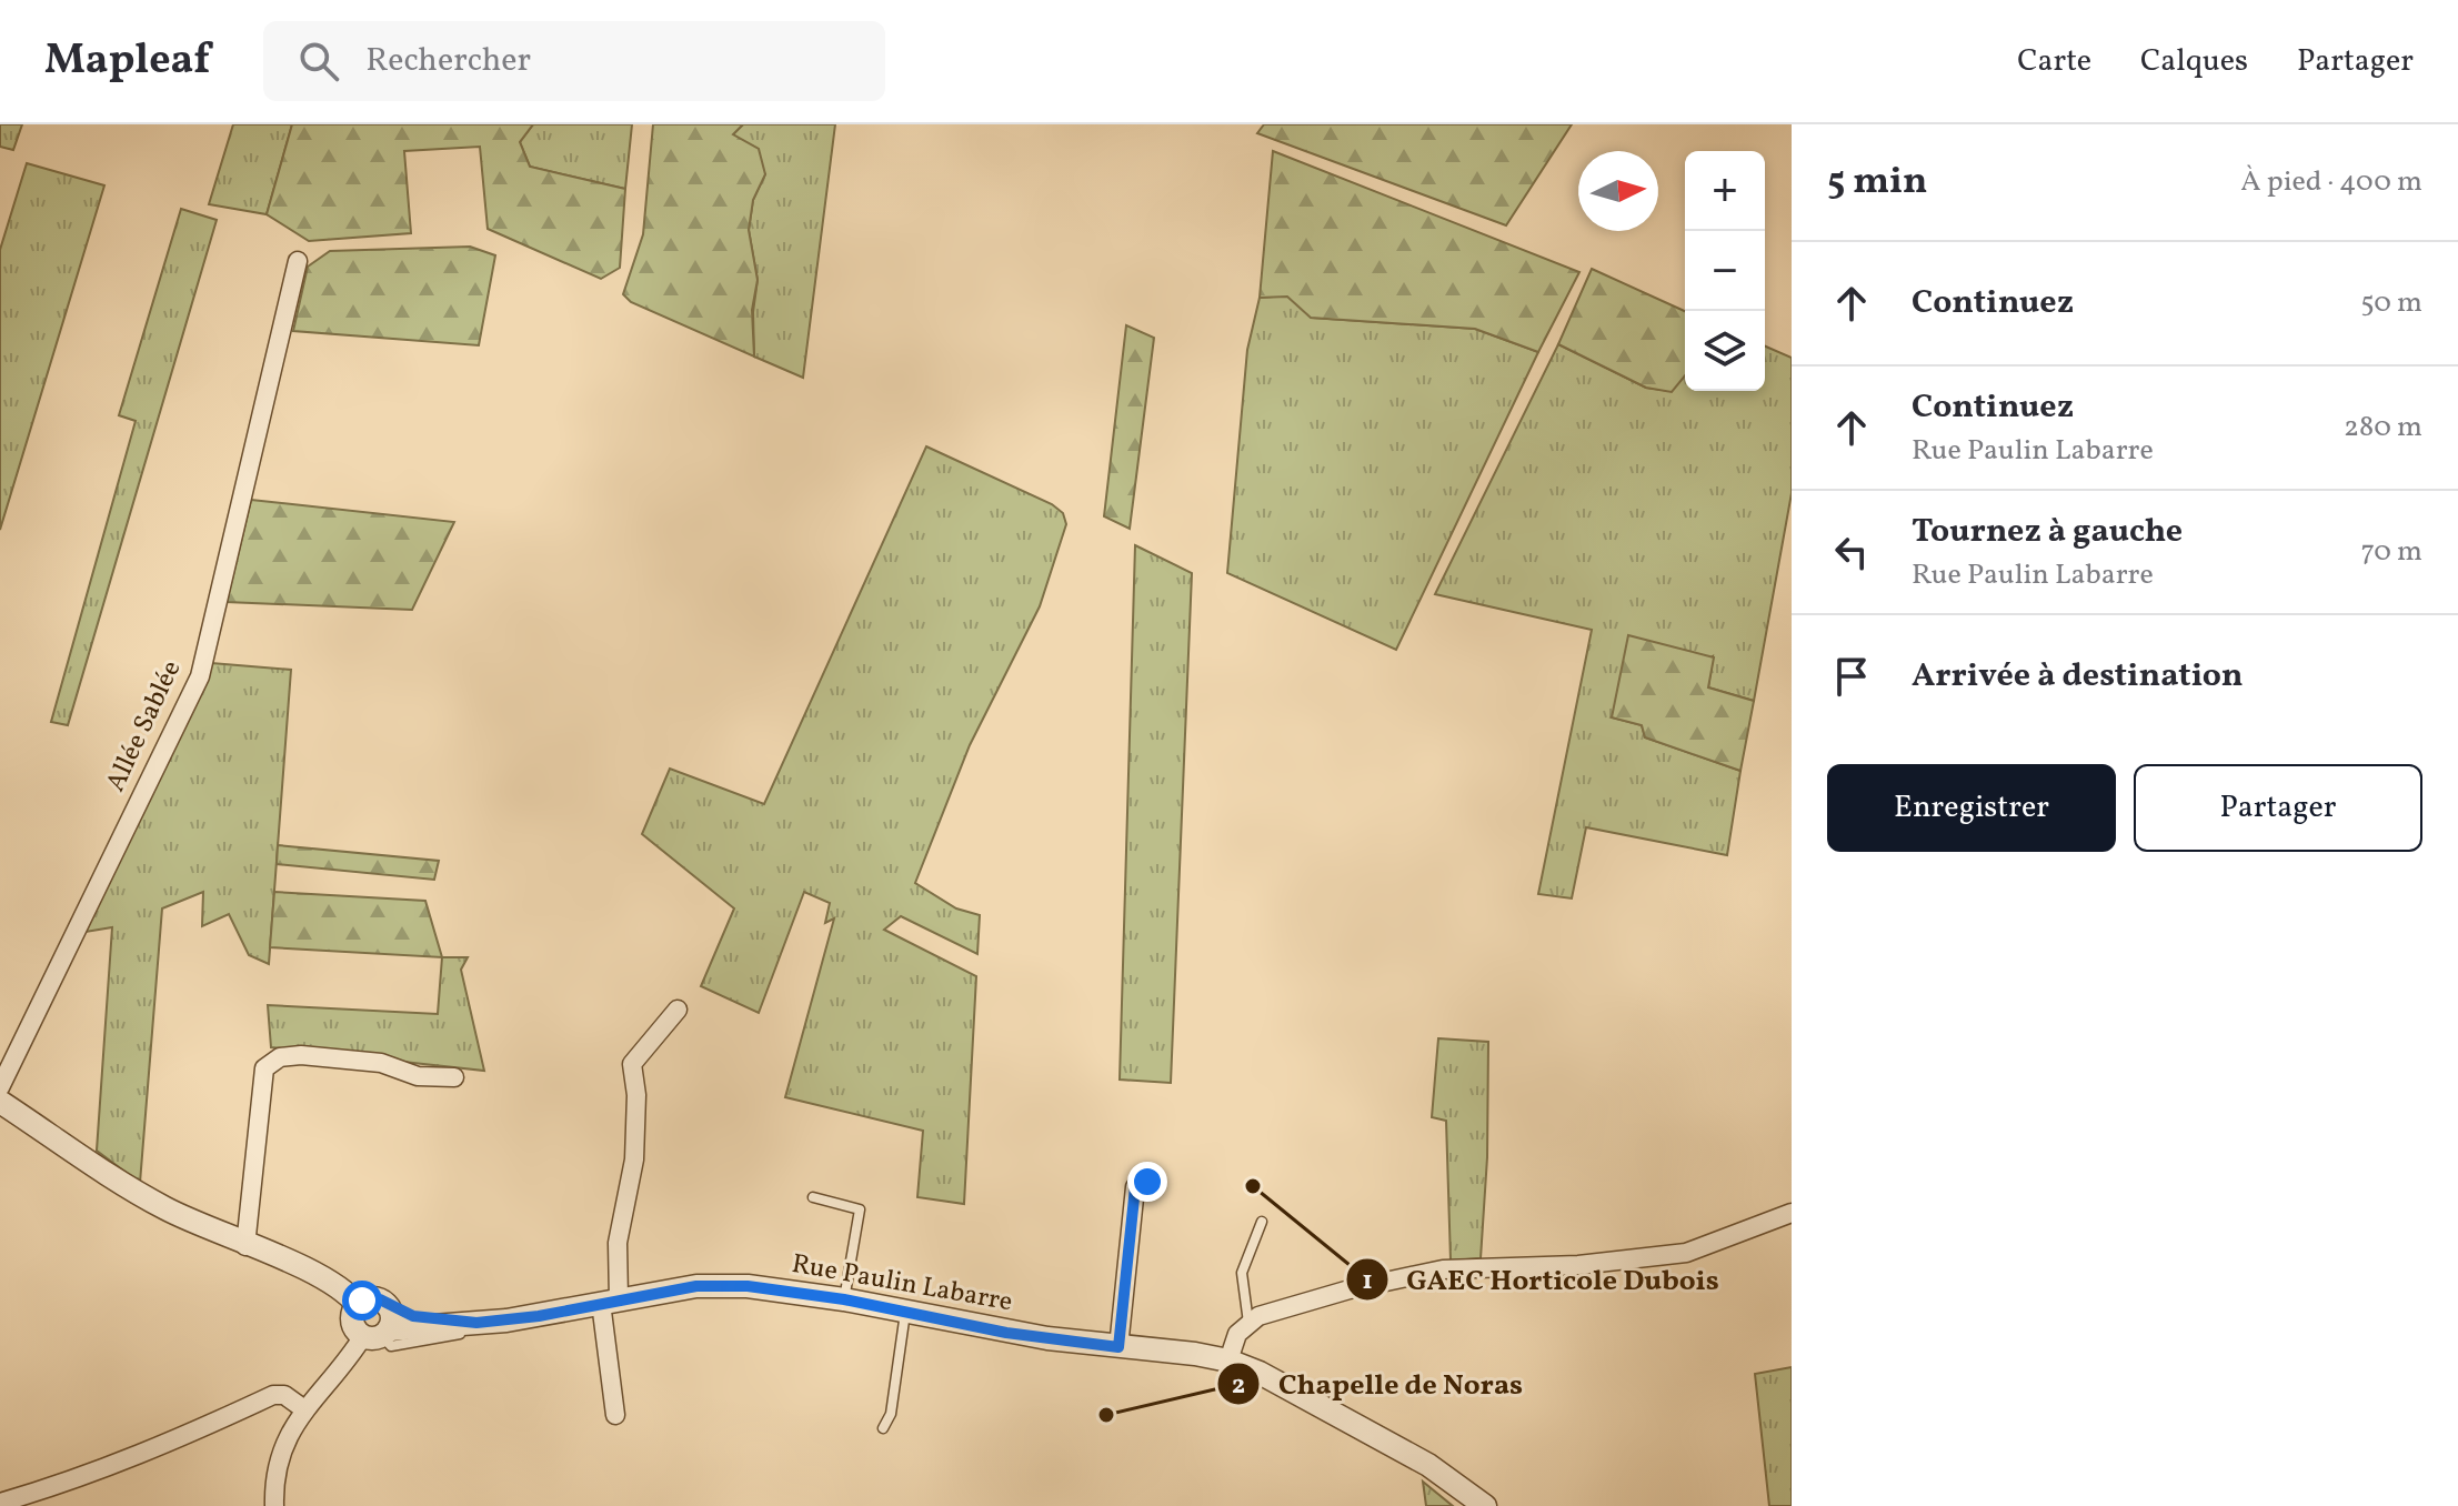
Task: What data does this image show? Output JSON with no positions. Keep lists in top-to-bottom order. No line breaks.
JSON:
{"streets":{"street":["Allée Sablée","Rue Paulin Labarre"]},"places":["GAEC Horticole Dubois","Chapelle de Noras"],"north":"right","page":{"header":"Mapleaf","search":"Rechercher","nav":["Carte","Calques","Partager"],"heading":["5 min","À pied · 400 m"],"map_buttons":["+","−"],"list":[["Continuez","50 m"],["Continuez","Rue Paulin Labarre","280 m"],["Tournez à gauche","Rue Paulin Labarre","70 m"],"Arrivée à destination"],"buttons":["Enregistrer","Partager"]}}
